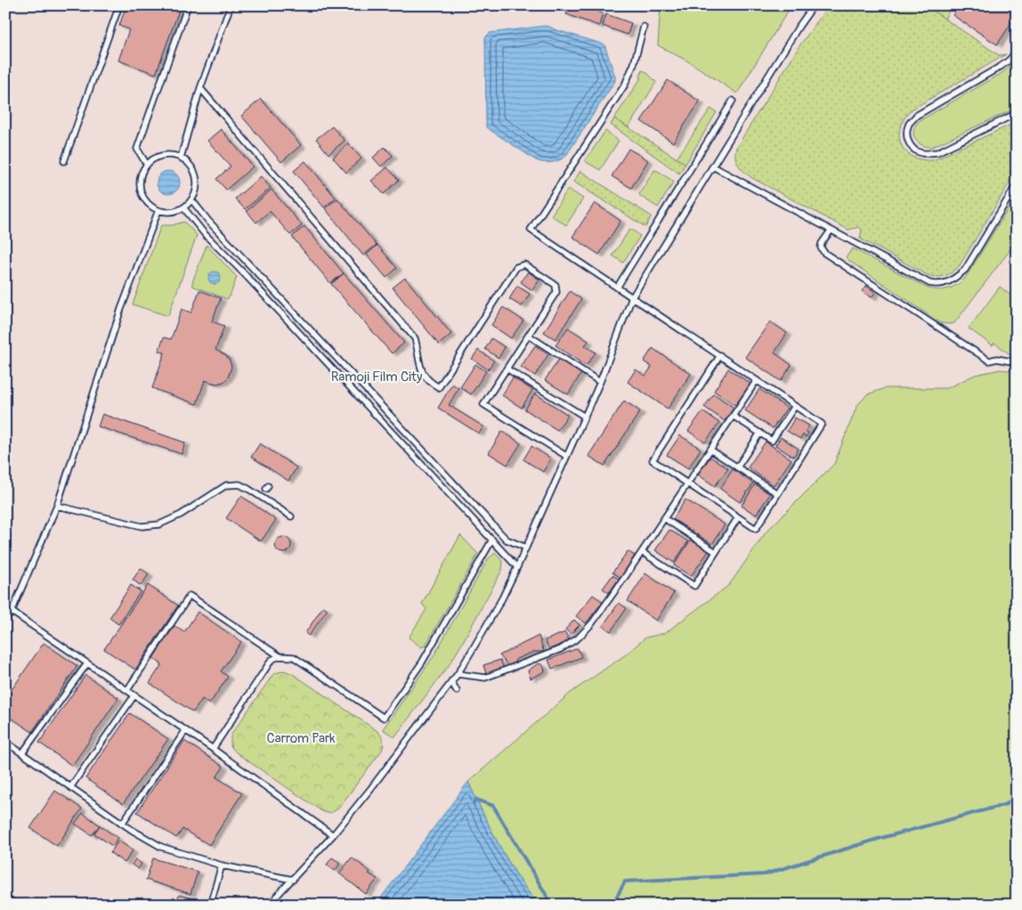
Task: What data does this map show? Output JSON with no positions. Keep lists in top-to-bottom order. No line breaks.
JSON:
{"parks":["Ramoji Film City","Carrom Park"]}
